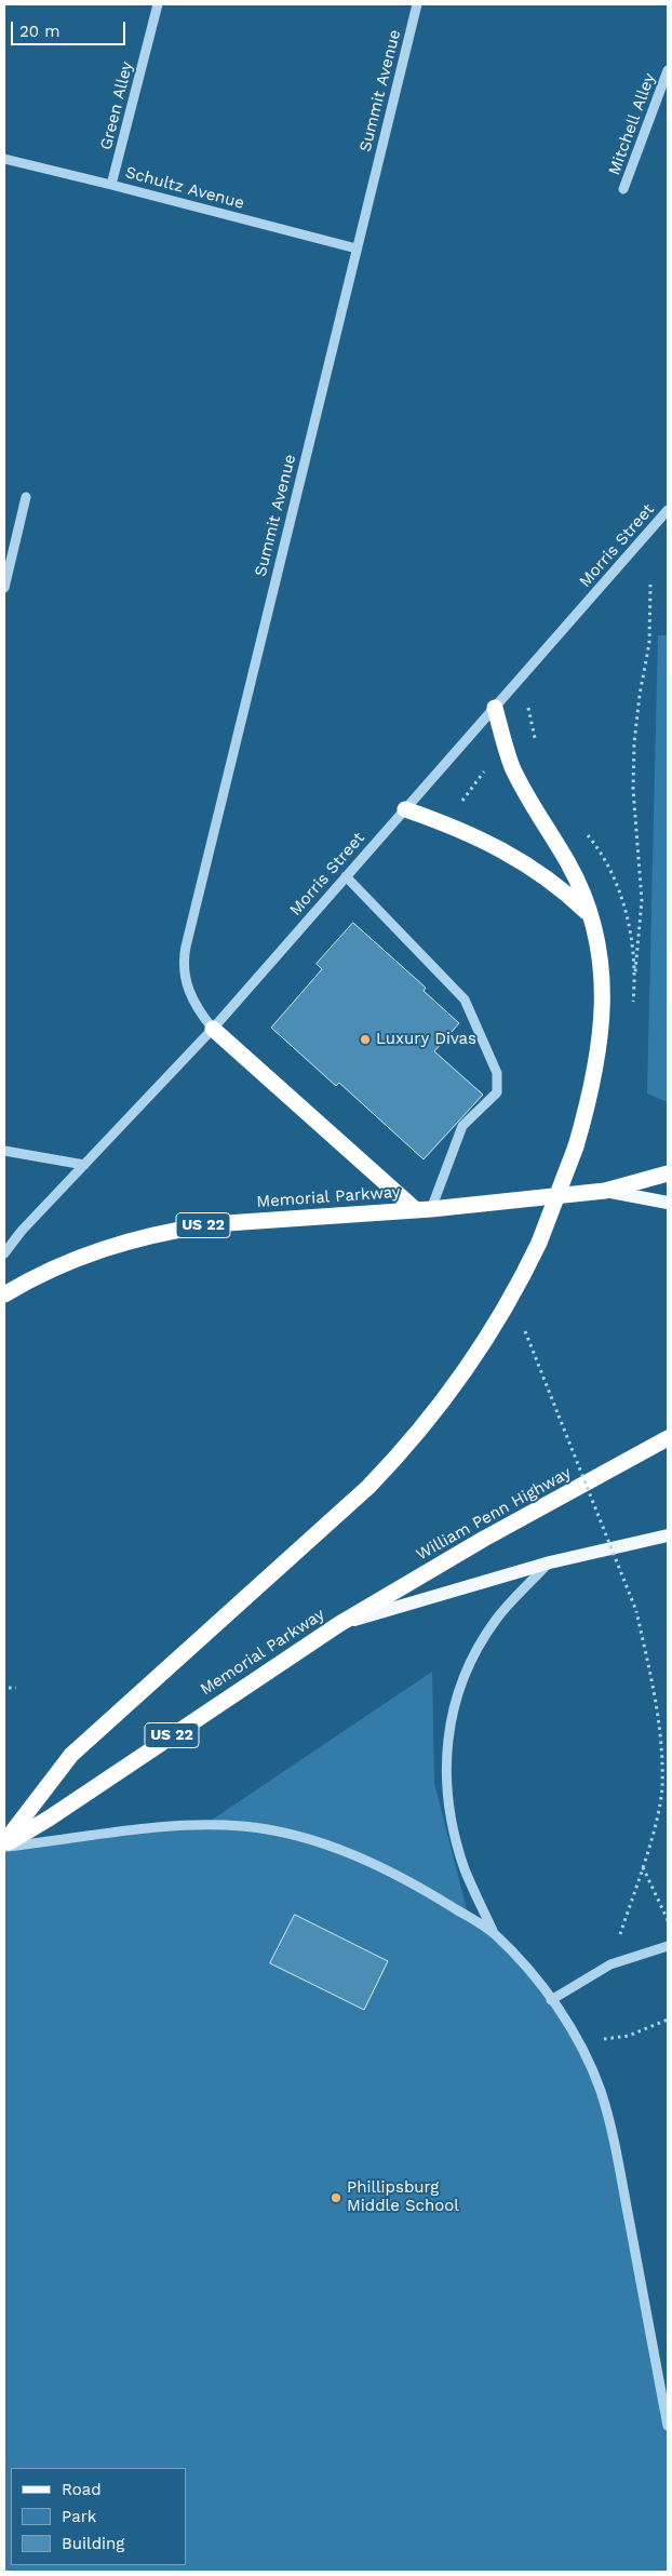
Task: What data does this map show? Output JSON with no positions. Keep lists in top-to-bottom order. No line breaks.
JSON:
{"streets":{"highway":["Memorial Parkway","US 22","William Penn Highway"],"street":["Summit Avenue","Green Alley","Mitchell Alley","Schultz Avenue","Morris Street"]},"crossings":[["Summit Avenue","Schultz Avenue"],["Summit Avenue","Morris Street"],["Green Alley","Schultz Avenue"],["Memorial Parkway","US 22"],["Memorial Parkway","William Penn Highway"]],"places":["Luxury Divas","Phillipsburg Middle School"],"legend":["Road","Park","Building"],"scale_bar":"20 m"}
